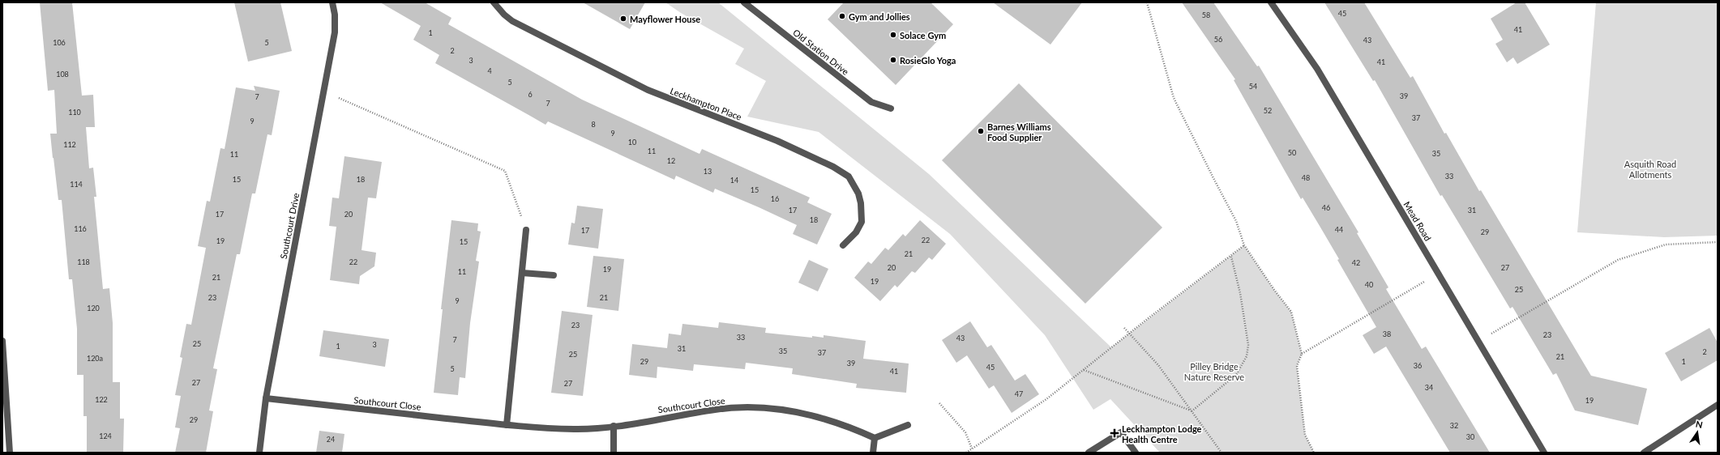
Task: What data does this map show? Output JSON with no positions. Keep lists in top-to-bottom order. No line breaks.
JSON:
{"streets":{"street":["Old Station Drive","Leckhampton Place","Mead Road","Southcourt Drive","Southcourt Close"]},"crossings":[["Southcourt Drive","Southcourt Close"]],"parks":["Asquith Road Allotments","Pilley Bridge Nature Reserve"],"places":{"other":["Gym and Jollies","Mayflower House","Solace Gym","RosieGlo Yoga","Barnes Williams Food Supplier"],"health":["Leckhampton Lodge Health Centre"]},"house_numbers":["45","58","41","1","56","43","106","5","2","3","41","4","108","5","54","6","39","7","7","52","110","37","9","8","9","10","112","11","50","35","11","12","13","33","48","15","18","14","114","15","16","46","17","31","17","20","18","116","44","17","29","22","19","15","21","118","22","42","20","27","19","11","21","19","40","25","23","21","9","120","23","38","23","33","43","7","25","3","1","31","35","2","37","25","21","120a","29","1","39","36","45","5","41","27","27","34","47","122","19","29","32","124","30","24"],"north":"top"}
